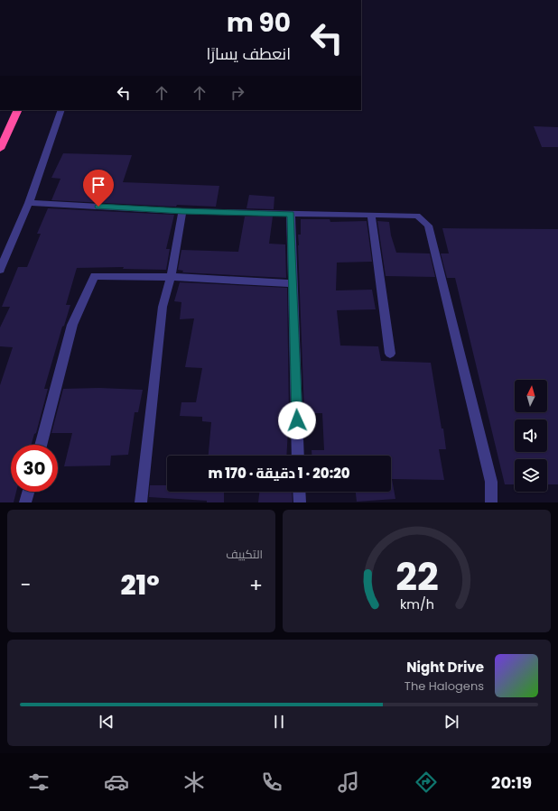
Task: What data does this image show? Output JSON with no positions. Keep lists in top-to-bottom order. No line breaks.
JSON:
{"north":"top","page":{"turn":["90 m","انعطف يسارًا"],"limit":"30","trip":"20:20 · 1 دقيقة · 170 m","tile":"التكييف","heat":["−","21°","+"],"song":["Night Drive","The Halogens"],"tabs":"20:19","gauge":["22","km/h"]}}
